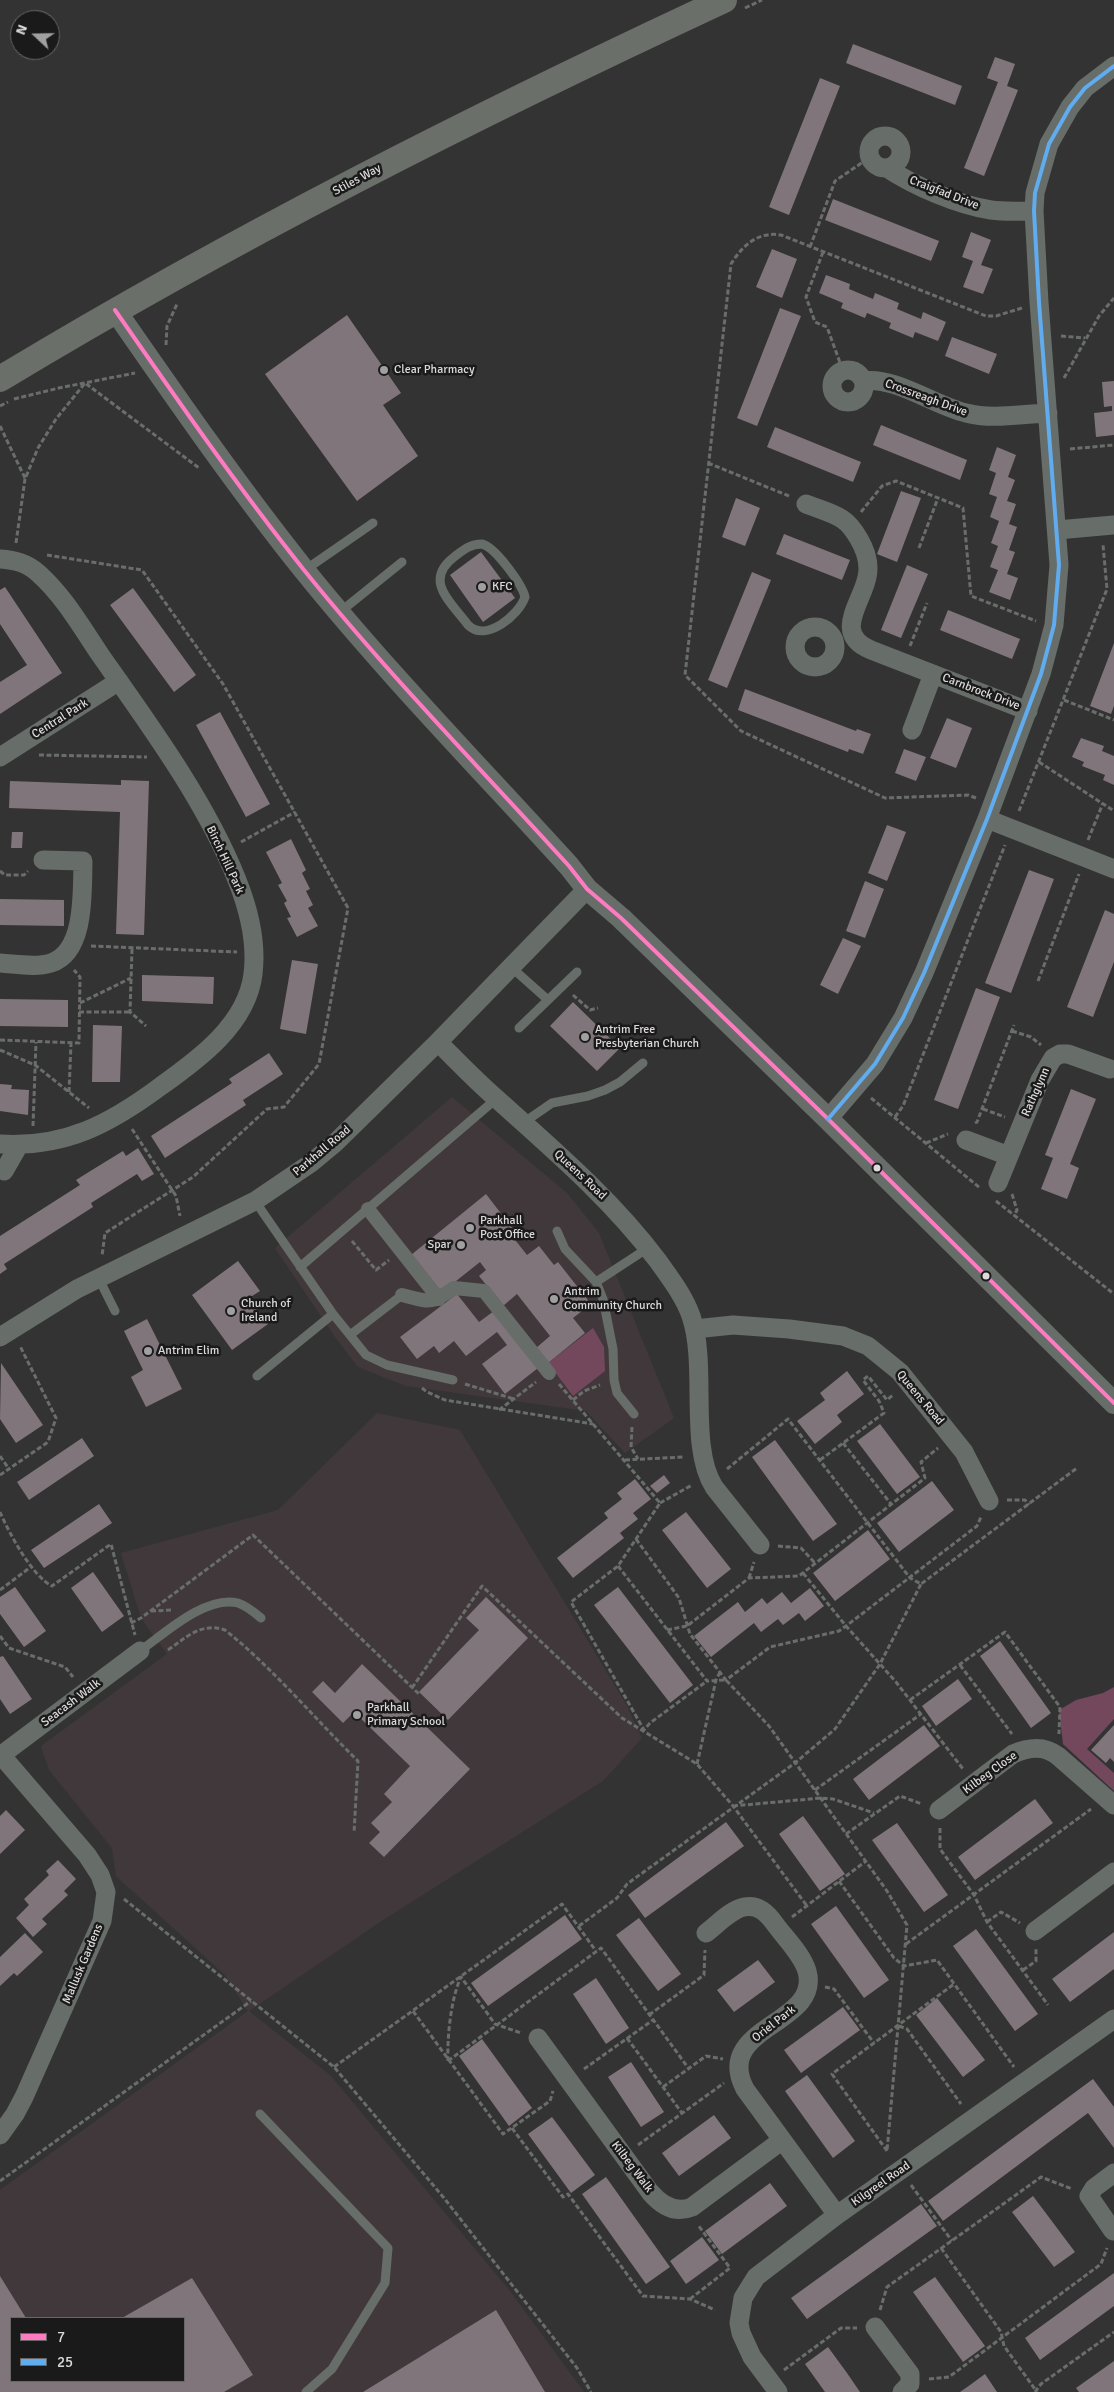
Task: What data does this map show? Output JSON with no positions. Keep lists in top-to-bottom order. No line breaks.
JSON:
{"streets":{"main road":["Stiles Way"],"street":["Craigfad Drive","Crossreagh Drive","Carnbrock Drive","Central Park","Birch Hill Park","Rathglynn","Parkhall Road","Queens Road","Seacash Walk","Kilbeg Close","Mallusk Gardens","Oriel Park","Kilbeg Walk","Kilgreel Road"]},"crossings":[["Central Park","Birch Hill Park"],["Parkhall Road","Queens Road"],["Seacash Walk","Mallusk Gardens"]],"places":["Clear Pharmacy","KFC","Antrim Free Presbyterian Church","Parkhall Post Office","Spar","Antrim Community Church","Church of Ireland","Antrim Elim","Parkhall Primary School"],"lines":["transit line 25","transit line 7"],"legend":["7","25"],"north":"left"}
